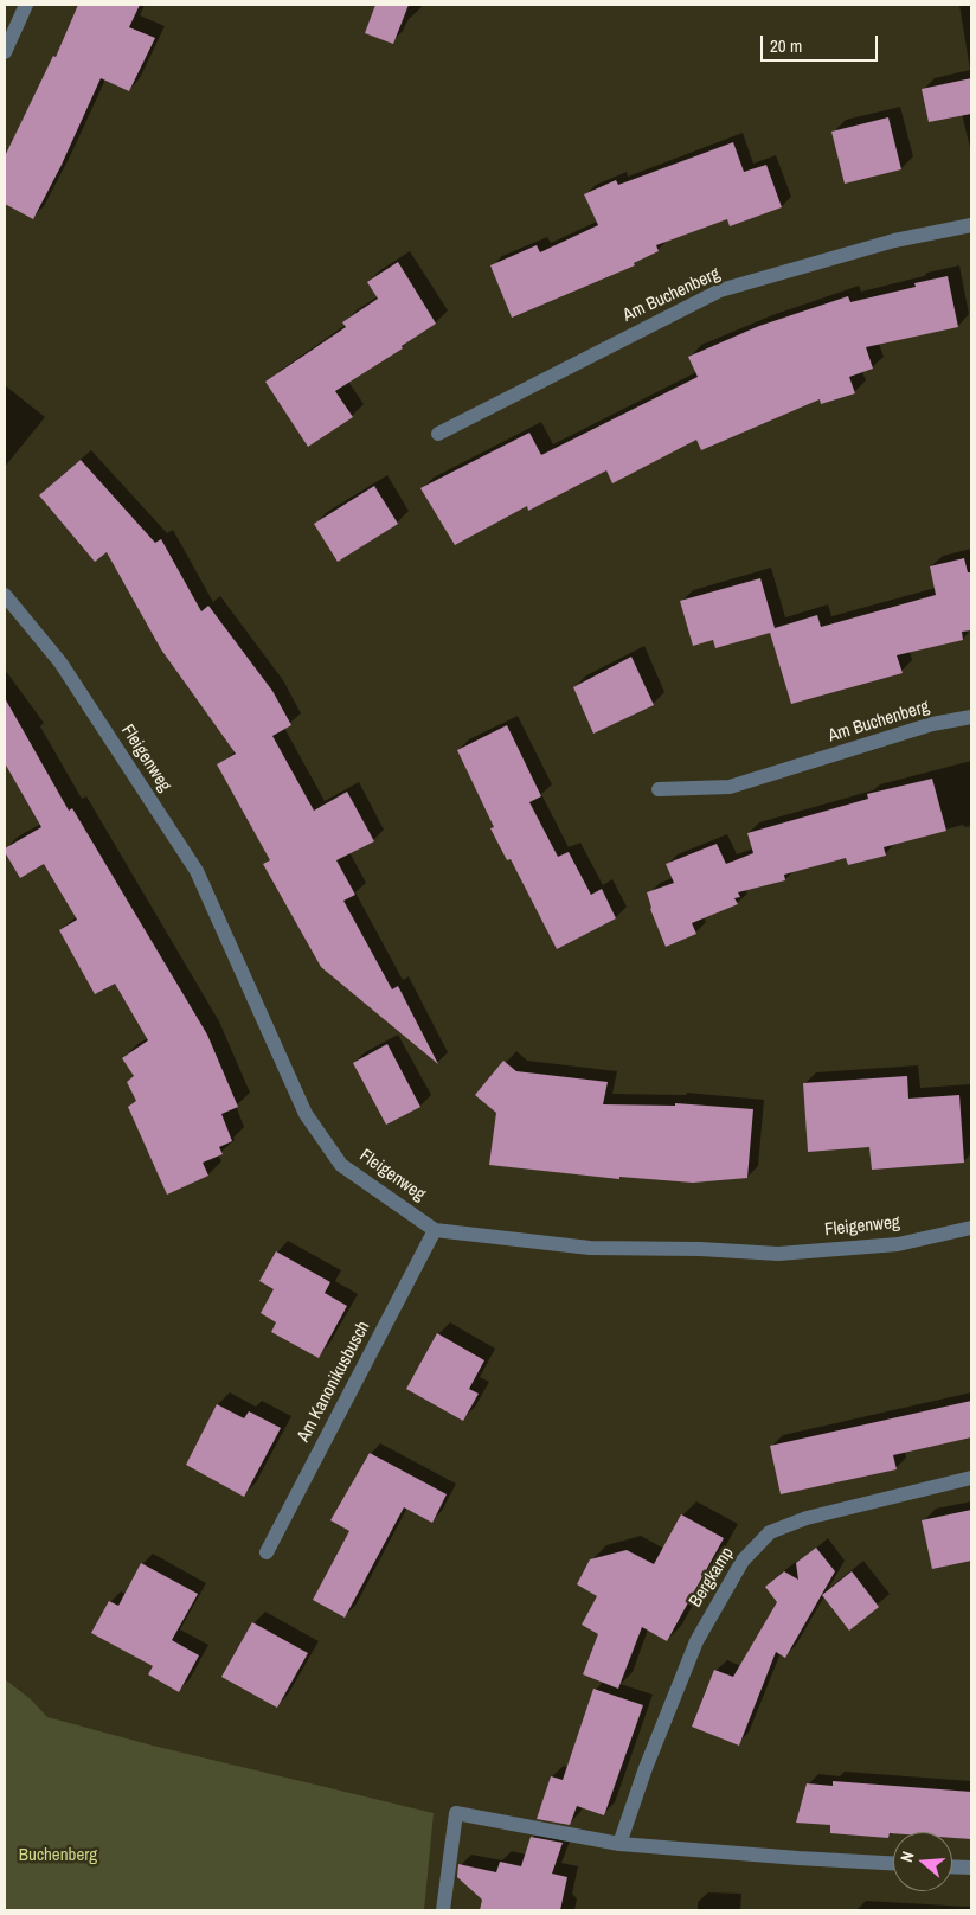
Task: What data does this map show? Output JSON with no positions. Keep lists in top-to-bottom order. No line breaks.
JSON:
{"streets":{"street":["Am Buchenberg","Fleigenweg","Am Kanonikusbusch","Bergkamp"]},"crossings":[["Fleigenweg","Am Kanonikusbusch"]],"parks":["Buchenberg"],"scale_bar":"20 m","north":"left"}
